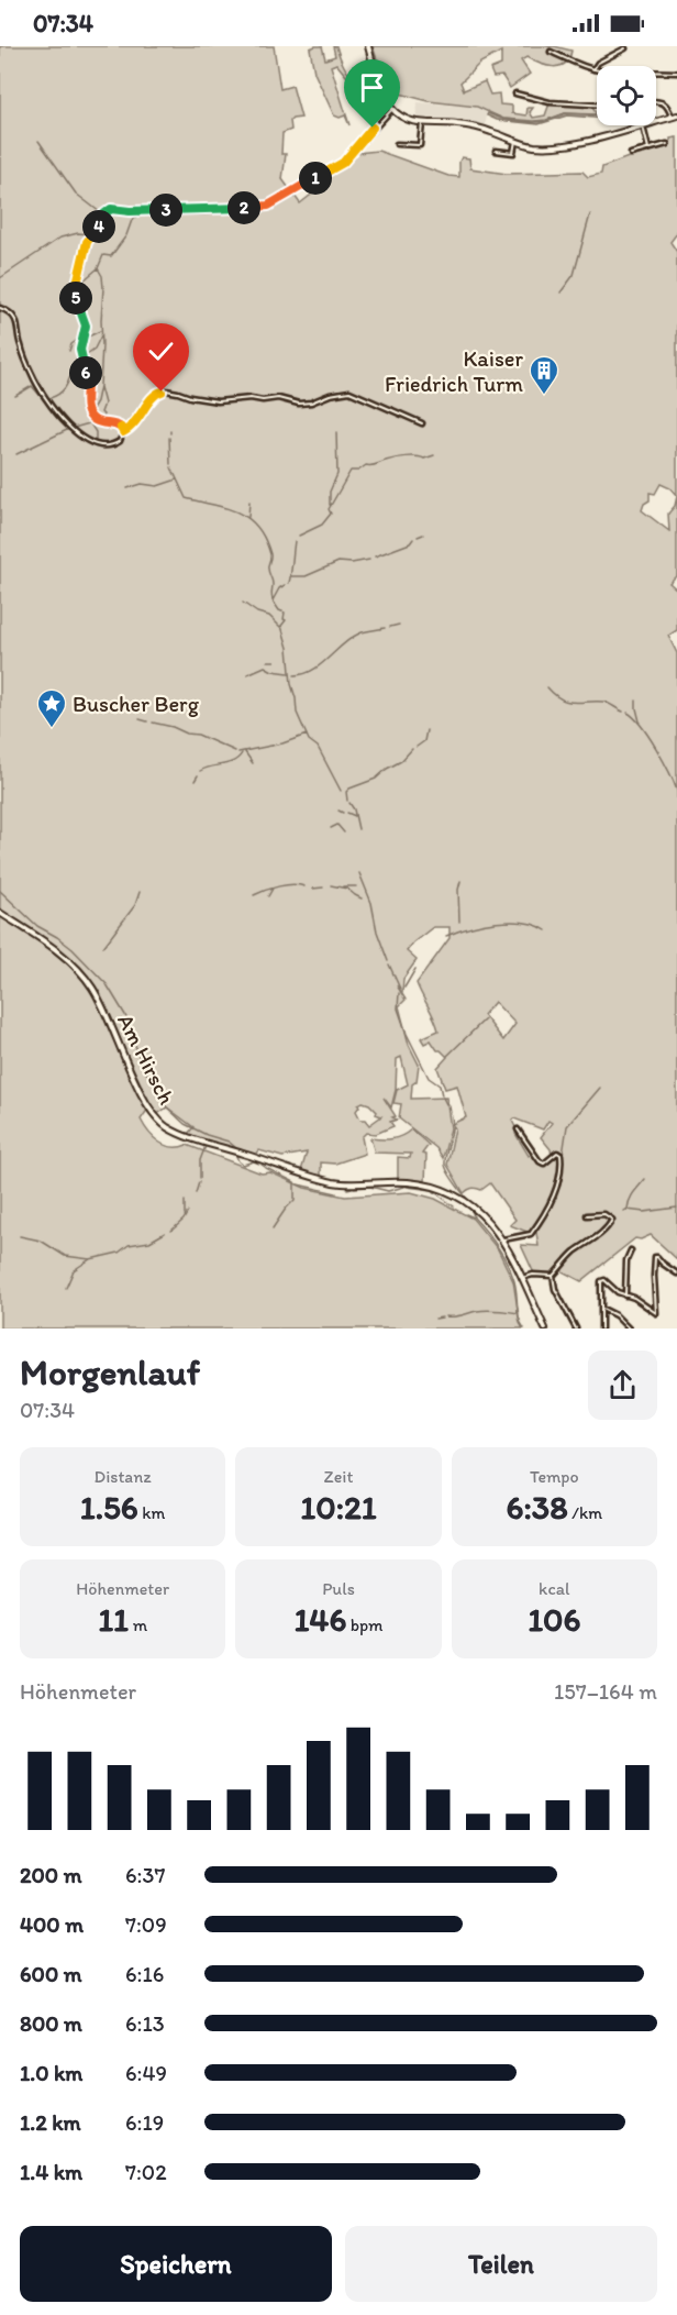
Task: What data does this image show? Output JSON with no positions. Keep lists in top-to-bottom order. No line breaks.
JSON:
{"streets":{"main road":["Am Hirsch"]},"places":{"building":["Kaiser Friedrich Turm"],"place":["Buscher Berg"]},"page":{"status":"07:34","pins":["1","2","3","4","5","6"],"heading":["Morgenlauf","07:34"],"stats":[["Distanz","1.56 km"],["Zeit","10:21"],["Tempo","6:38 /km"],["Höhenmeter","11 m"],["Puls","146 bpm"],["kcal","106"]],"chart":["Höhenmeter","157–164 m"],"list":[{"name":"200 m","note":"6:37"},{"name":"400 m","note":"7:09"},{"name":"600 m","note":"6:16"},{"name":"800 m","note":"6:13"},{"name":"1.0 km","note":"6:49"},{"name":"1.2 km","note":"6:19"},{"name":"1.4 km","note":"7:02"}],"buttons":["Speichern","Teilen"]}}
